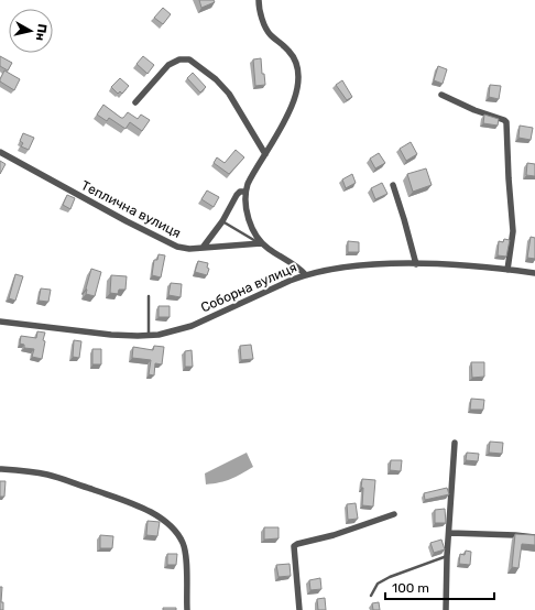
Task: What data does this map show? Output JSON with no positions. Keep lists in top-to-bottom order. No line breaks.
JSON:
{"streets":{"street":["Теплична вулиця","Соборна вулиця"]},"scale_bar":"100 m","north":"right"}
